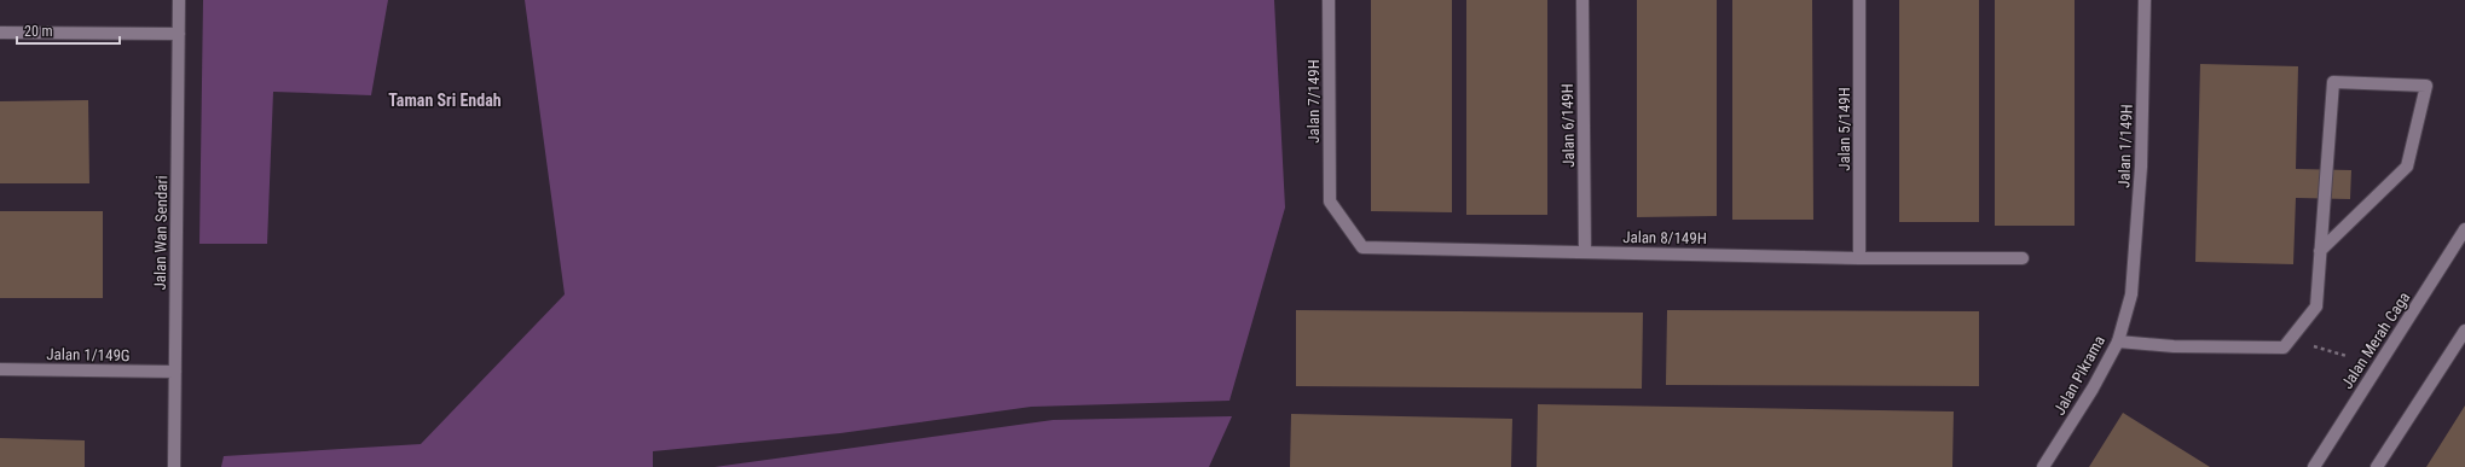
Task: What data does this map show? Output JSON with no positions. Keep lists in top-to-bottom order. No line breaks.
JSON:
{"streets":{"street":["Jalan 7/149H","Jalan 6/149H","Jalan 5/149H","Jalan 1/149H","Jalan Wan Sendari","Jalan 8/149H","Jalan Merah Caga","Jalan 1/149G","Jalan Pikrama"]},"crossings":[["Jalan 7/149H","Jalan 8/149H"],["Jalan 6/149H","Jalan 8/149H"],["Jalan 5/149H","Jalan 8/149H"],["Jalan 1/149H","Jalan Pikrama"],["Jalan Wan Sendari","Jalan 1/149G"]],"districts":["Taman Sri Endah"],"scale_bar":"20 m"}
